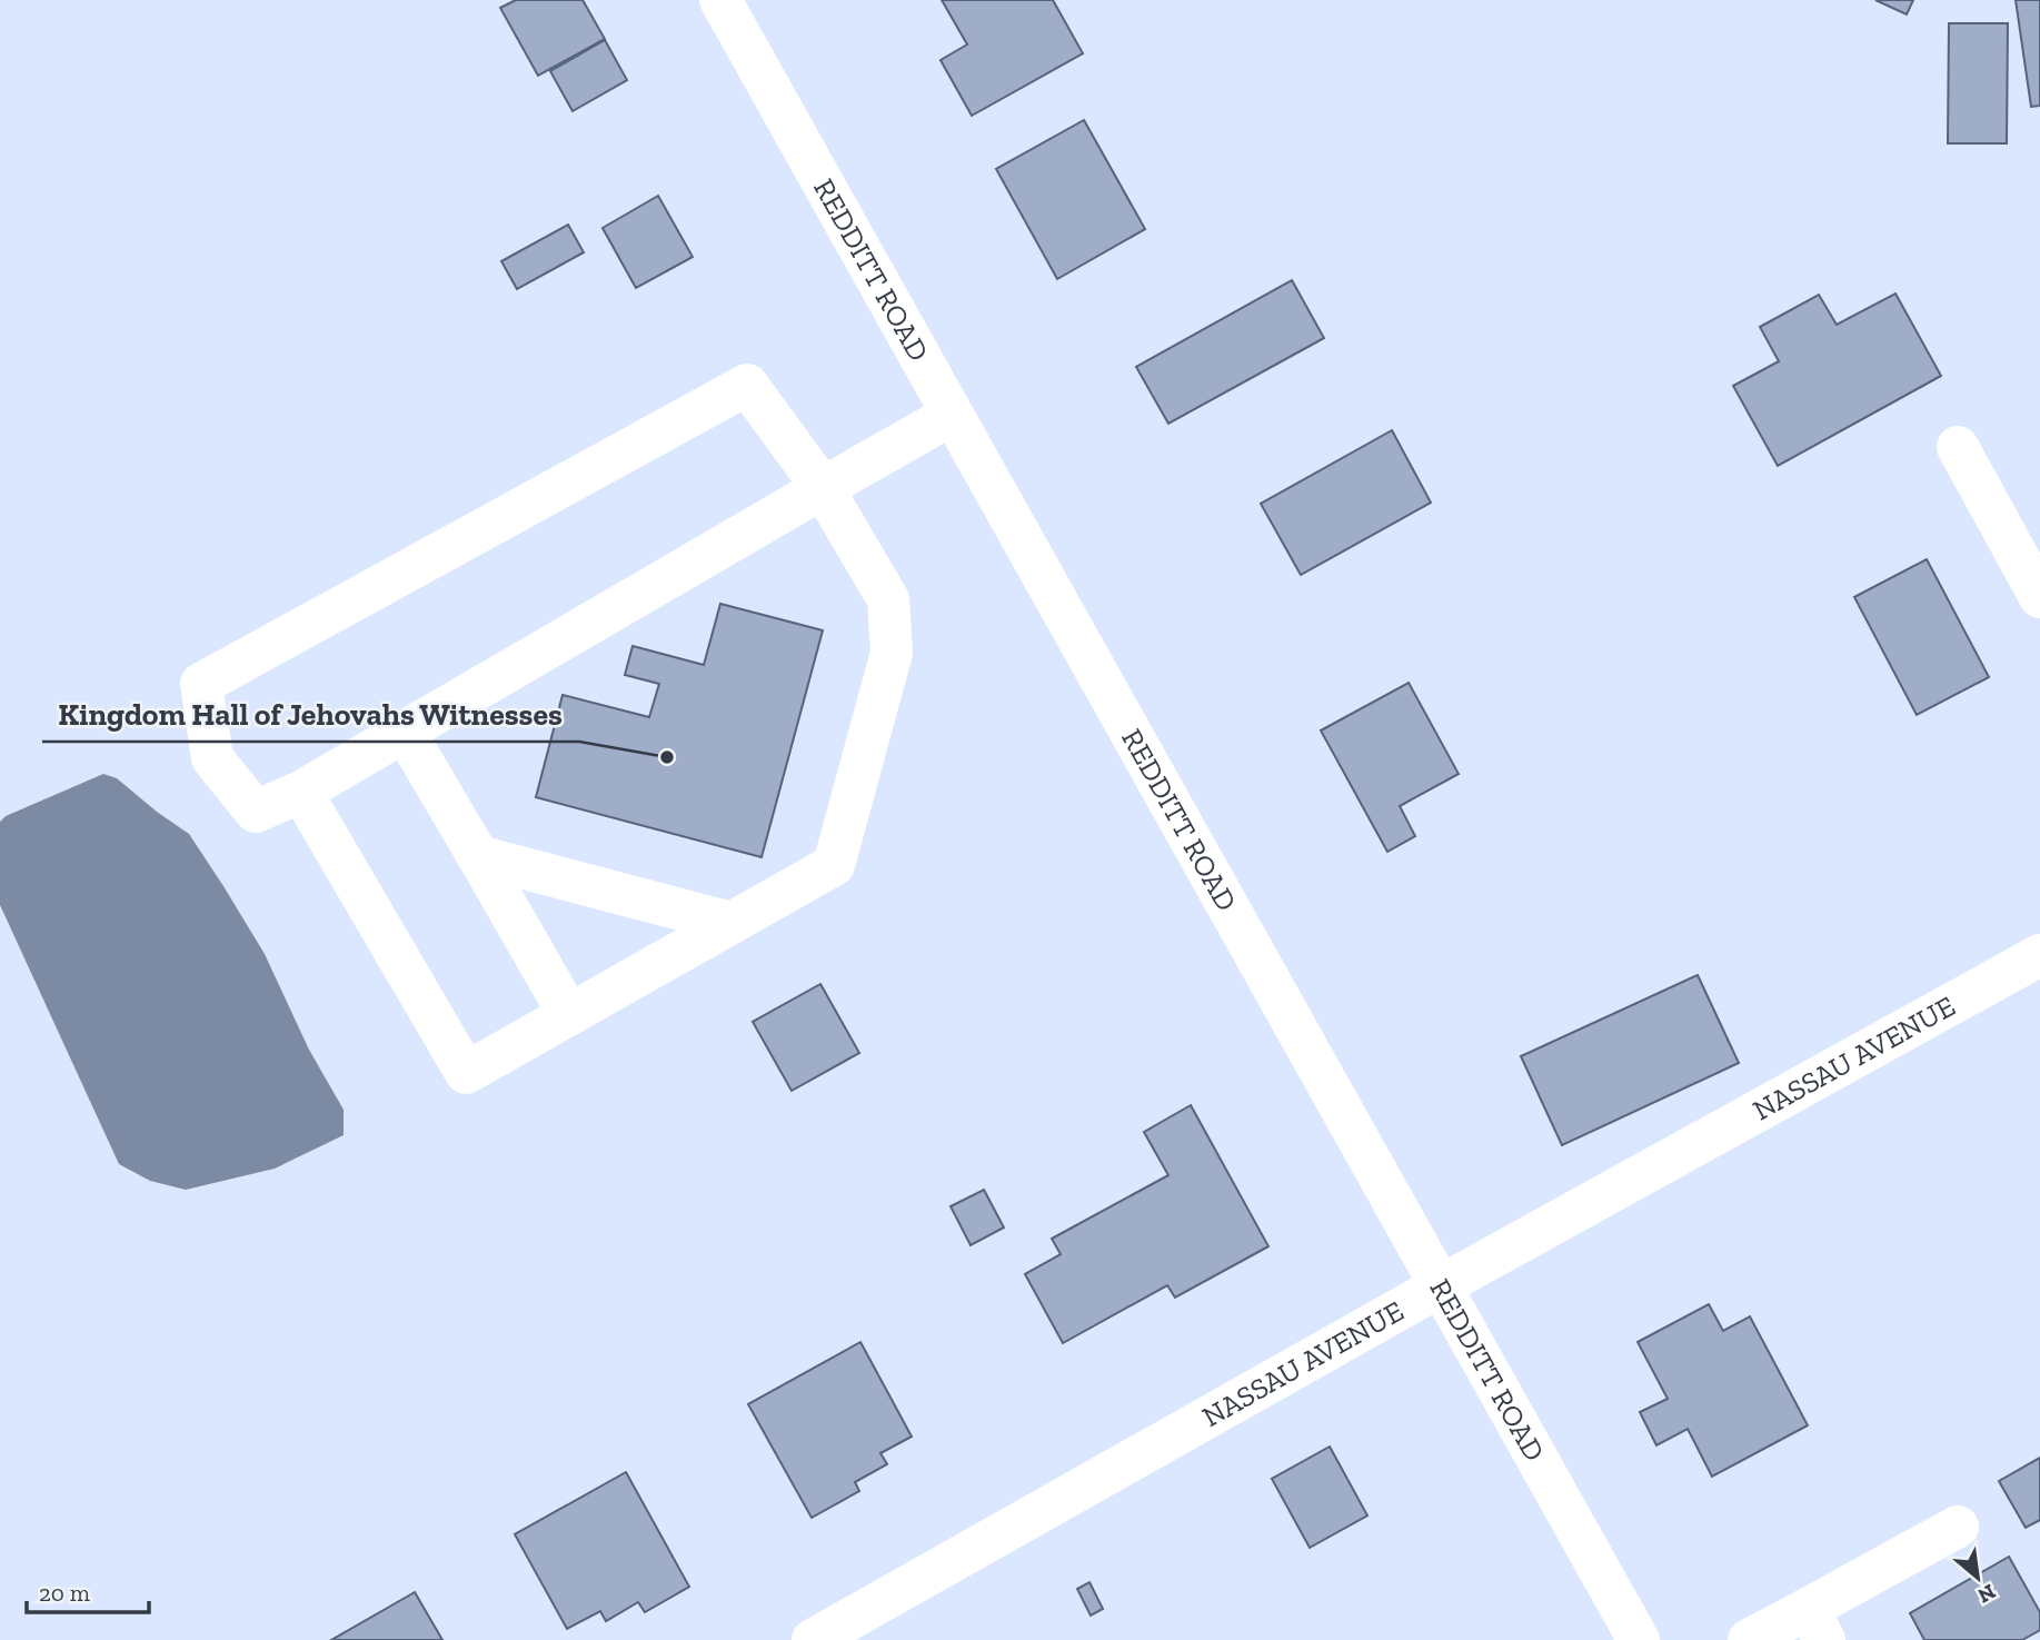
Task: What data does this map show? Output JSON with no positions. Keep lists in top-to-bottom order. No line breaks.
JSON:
{"streets":{"street":["REDDITT ROAD","NASSAU AVENUE"]},"crossings":[["REDDITT ROAD","NASSAU AVENUE"]],"places":["Kingdom Hall of Jehovahs Witnesses"],"scale_bar":"20 m","north":"bottom right"}
